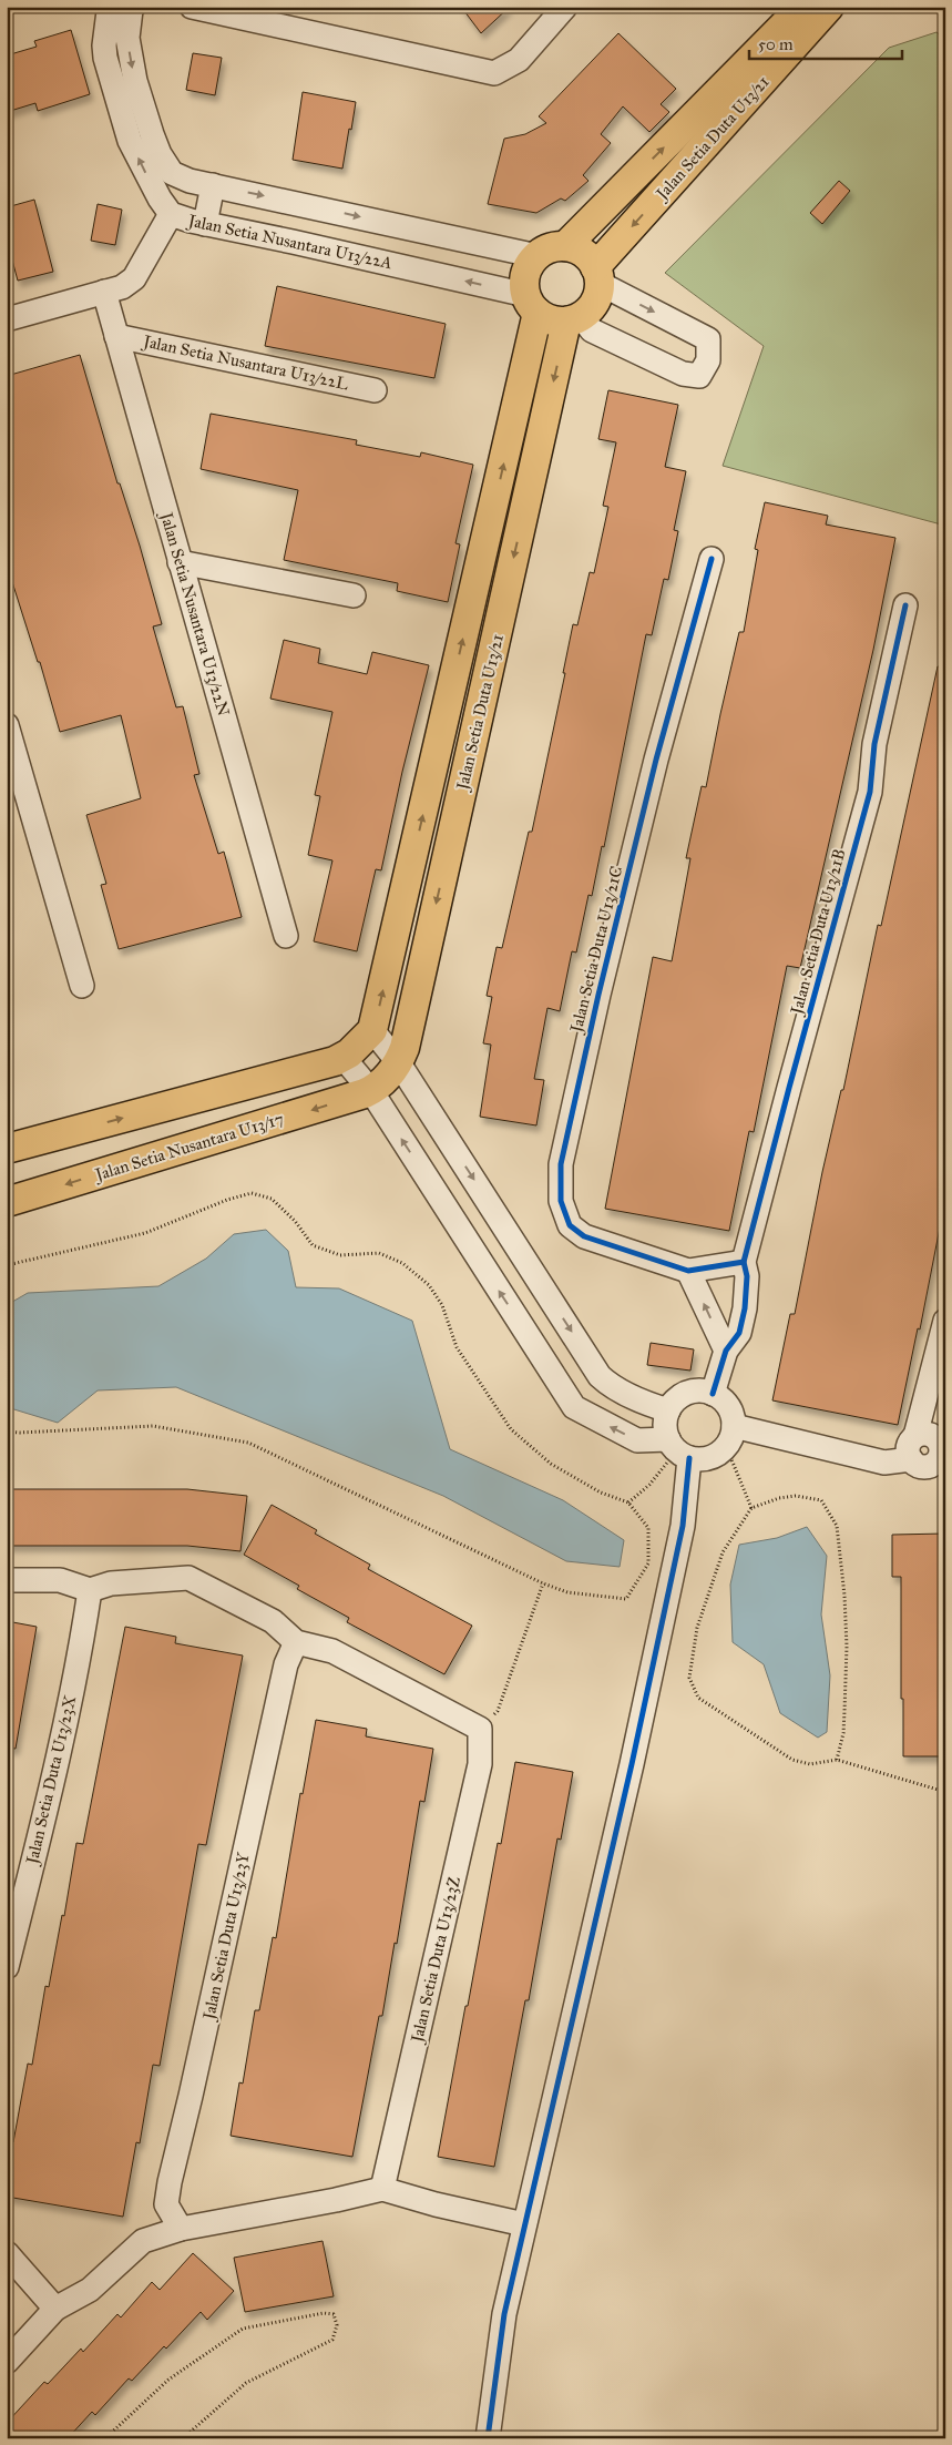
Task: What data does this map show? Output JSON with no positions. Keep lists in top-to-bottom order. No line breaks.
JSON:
{"streets":{"main road":["Jalan Setia Duta U13/21","Jalan Setia Nusantara U13/17"],"street":["Jalan Setia Nusantara U13/22A","Jalan Setia Nusantara U13/22L","Jalan Setia Nusantara U13/22N","Jalan Setia Duta U13/21B","Jalan Setia Duta U13/21C","Jalan Setia Duta U13/23X","Jalan Setia Duta U13/23Y","Jalan Setia Duta U13/23Z"]},"crossings":[["Jalan Setia Duta U13/21","Jalan Setia Nusantara U13/22A"],["Jalan Setia Duta U13/21","Jalan Setia Nusantara U13/17"],["Jalan Setia Nusantara U13/22L","Jalan Setia Nusantara U13/22N"]],"scale_bar":"50 m"}
